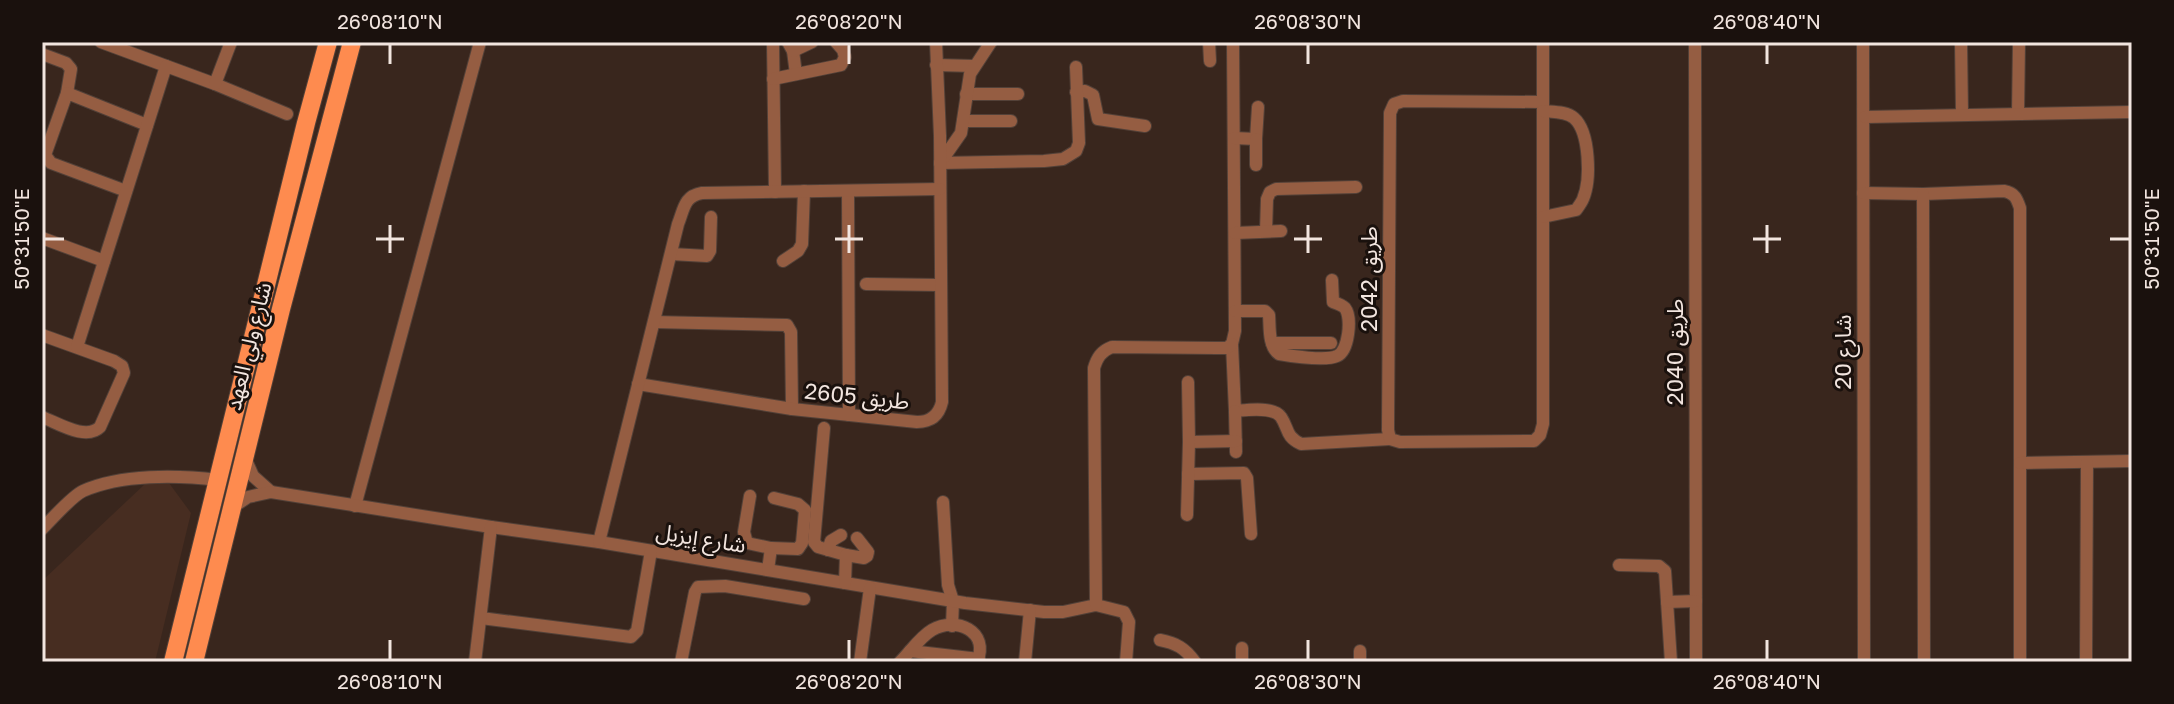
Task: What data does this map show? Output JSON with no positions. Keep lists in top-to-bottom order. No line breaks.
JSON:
{"streets":{"main road":["شارع ولي العهد"],"street":["طريق 2042","طريق 2040","شارع 20","طريق 2605","شارع إيزيل"]},"coordinates":["26°08'10\"N","26°08'20\"N","26°08'30\"N","26°08'40\"N","50°31'50\"E"]}
